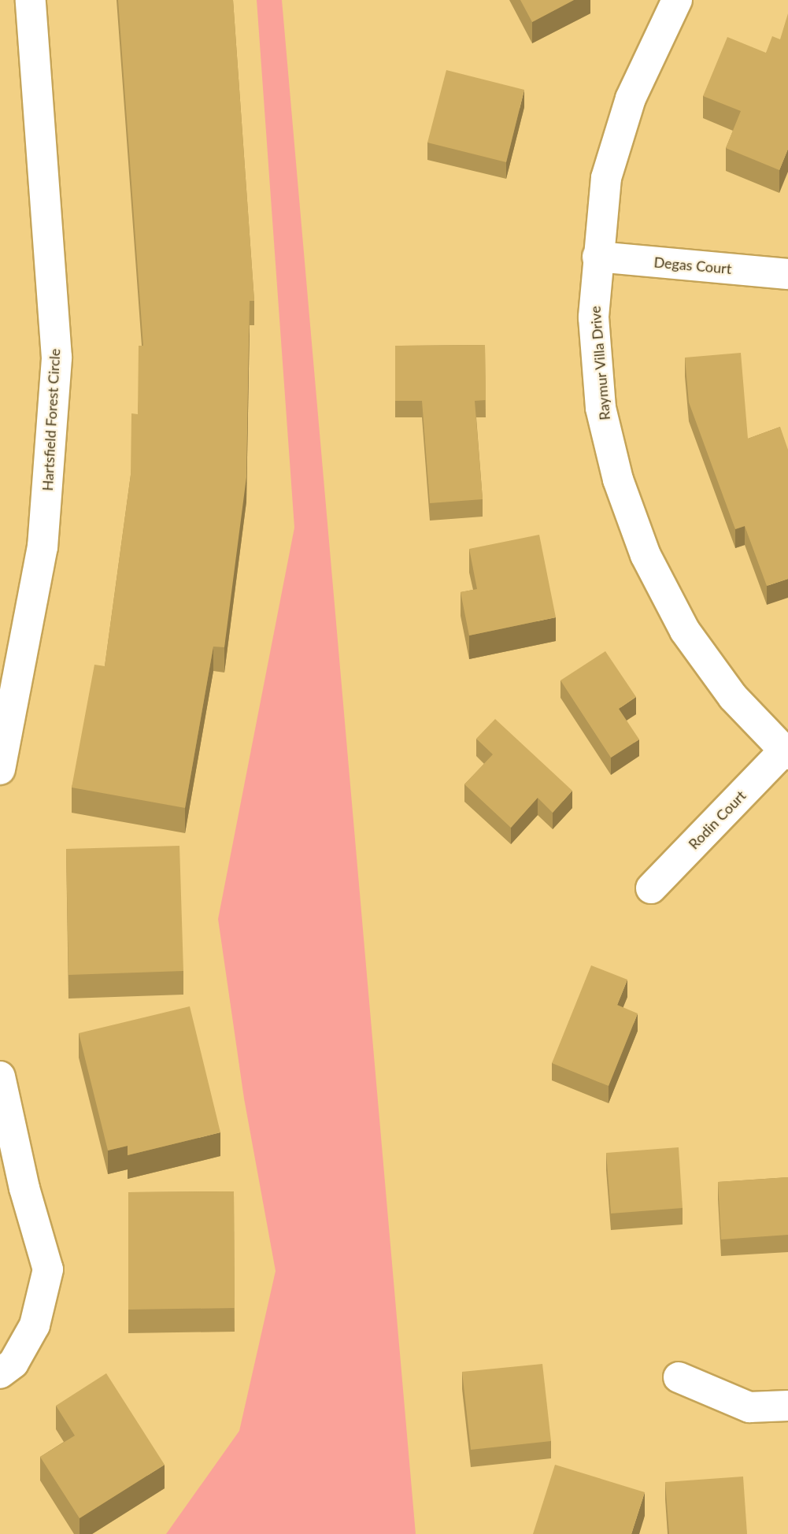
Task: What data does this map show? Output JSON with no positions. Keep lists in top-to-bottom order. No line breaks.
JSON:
{"streets":{"street":["Degas Court","Raymur Villa Drive","Hartsfield Forest Circle","Rodin Court"]},"crossings":[["Degas Court","Raymur Villa Drive"],["Raymur Villa Drive","Rodin Court"]]}
